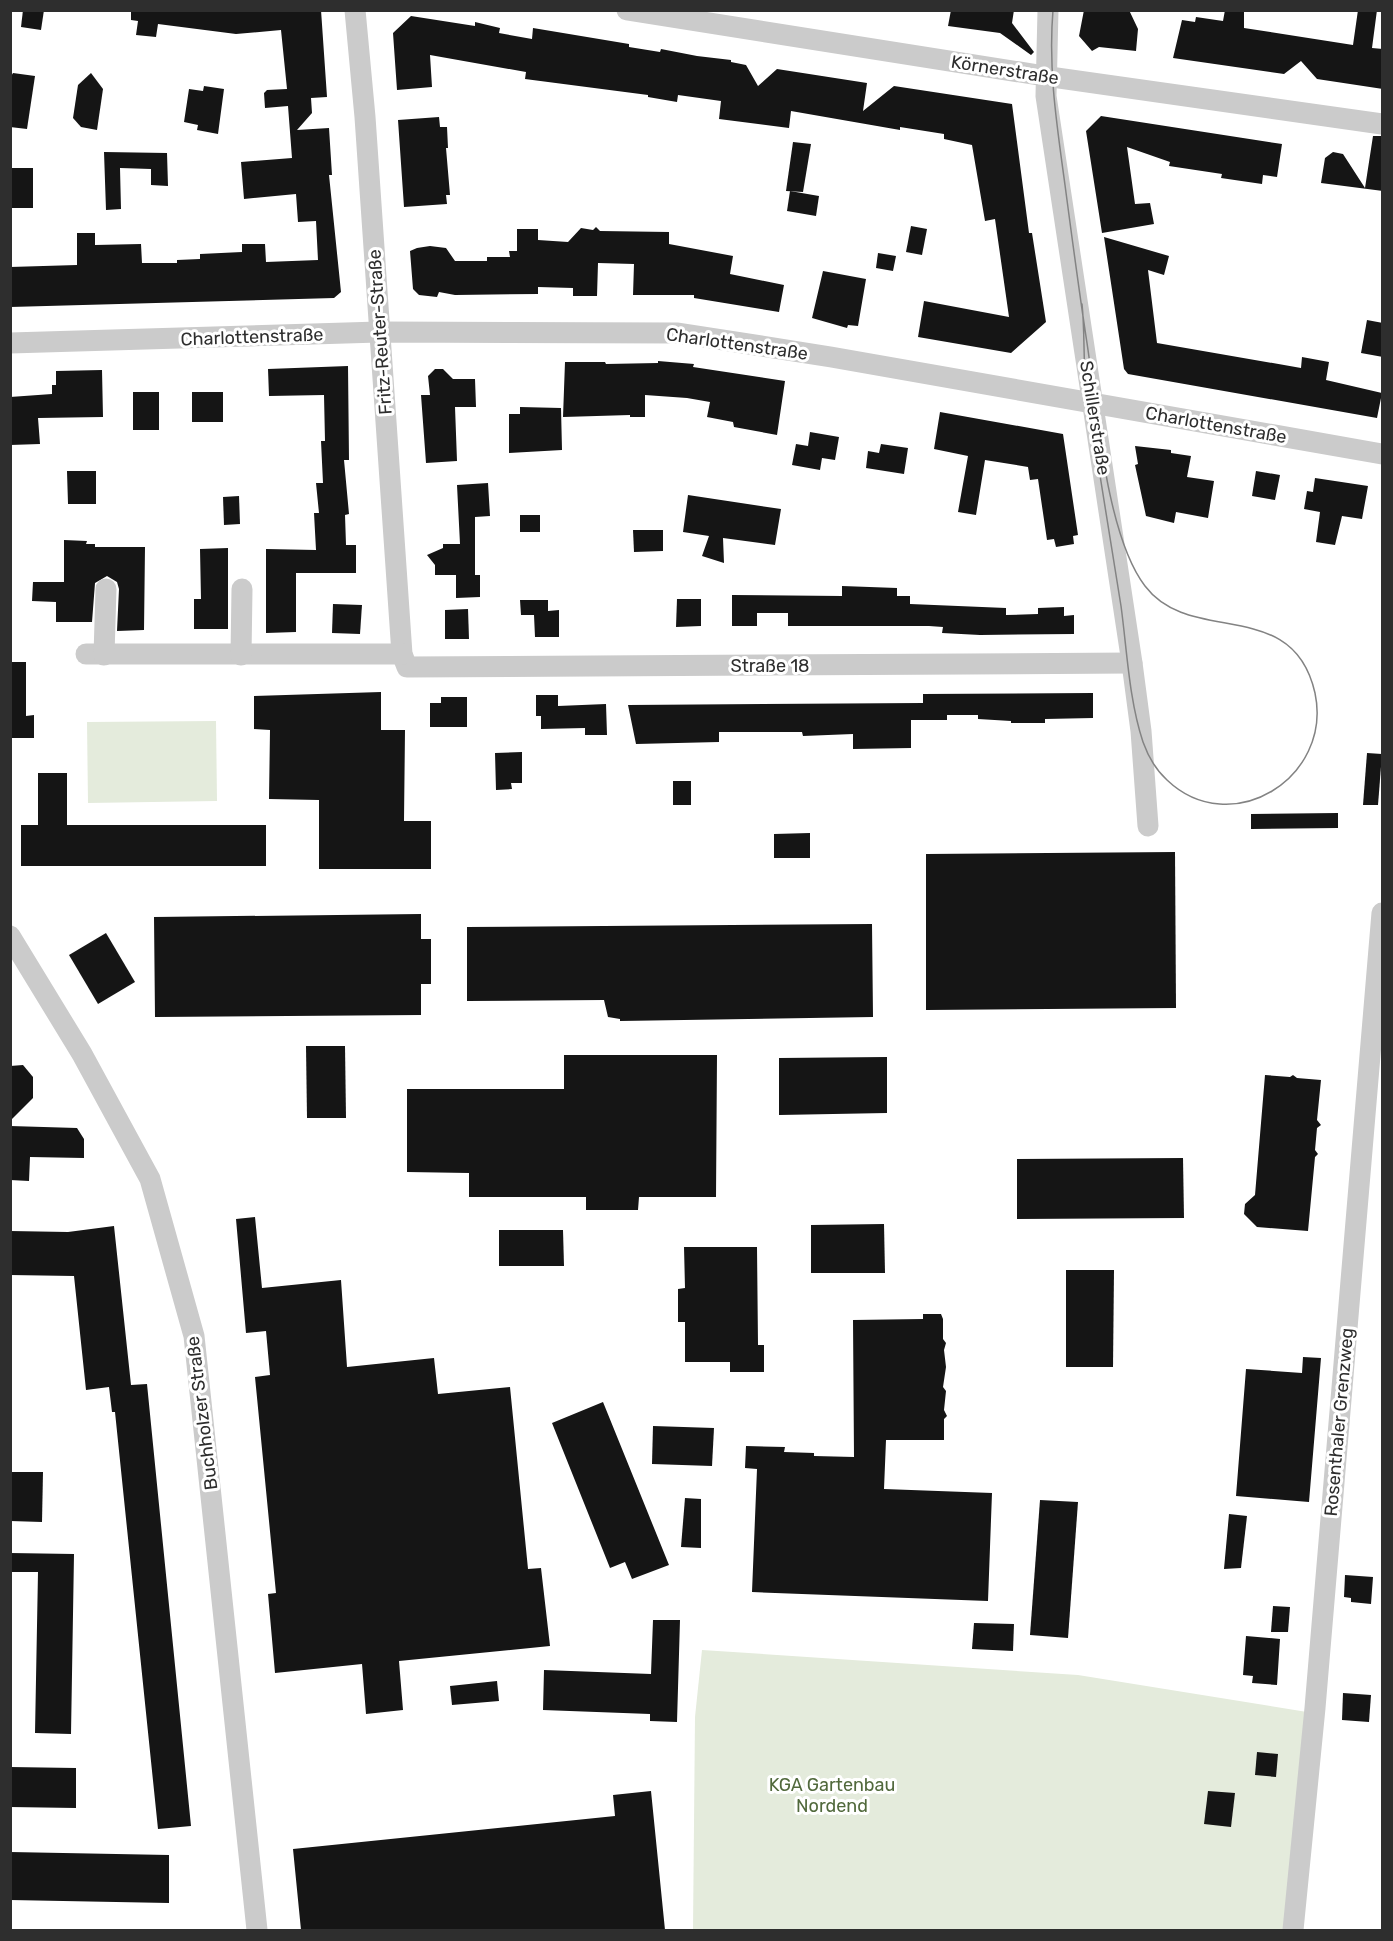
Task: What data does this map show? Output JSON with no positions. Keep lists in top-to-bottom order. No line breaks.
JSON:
{"streets":{"street":["Körnerstraße","Fritz-Reuter-Straße","Charlottenstraße","Schillerstraße","Straße 18","Buchholzer Straße","Rosenthaler Grenzweg"]},"crossings":[["Körnerstraße","Schillerstraße"],["Fritz-Reuter-Straße","Charlottenstraße"],["Fritz-Reuter-Straße","Straße 18"],["Charlottenstraße","Schillerstraße"],["Schillerstraße","Straße 18"]],"parks":["KGA Gartenbau Nordend"]}
